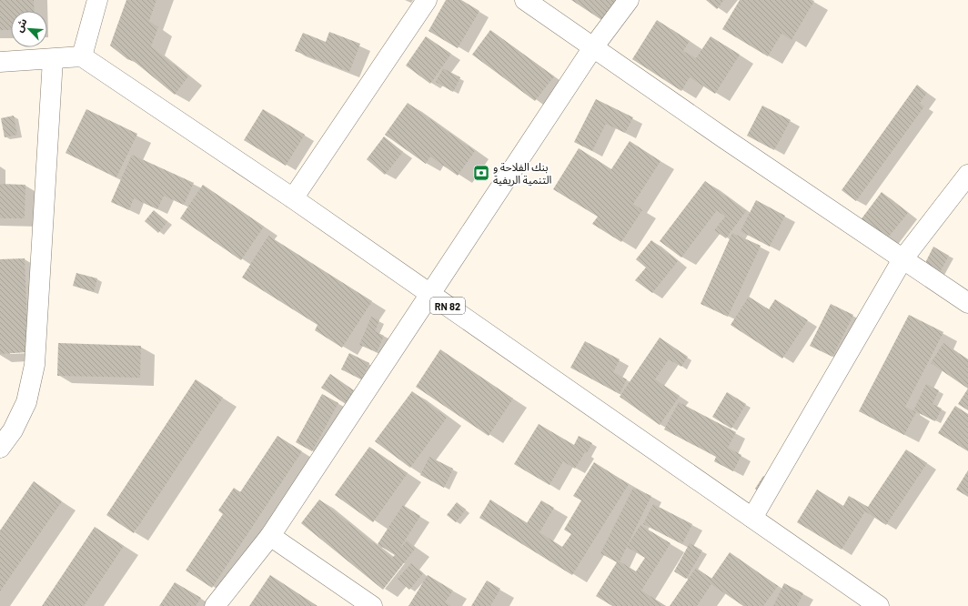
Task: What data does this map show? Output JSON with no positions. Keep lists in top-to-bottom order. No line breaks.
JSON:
{"streets":{"street":["RN 82"]},"places":{"bank":["بنك الفلاحة و التنمية الريفية"]},"north":"top left"}
